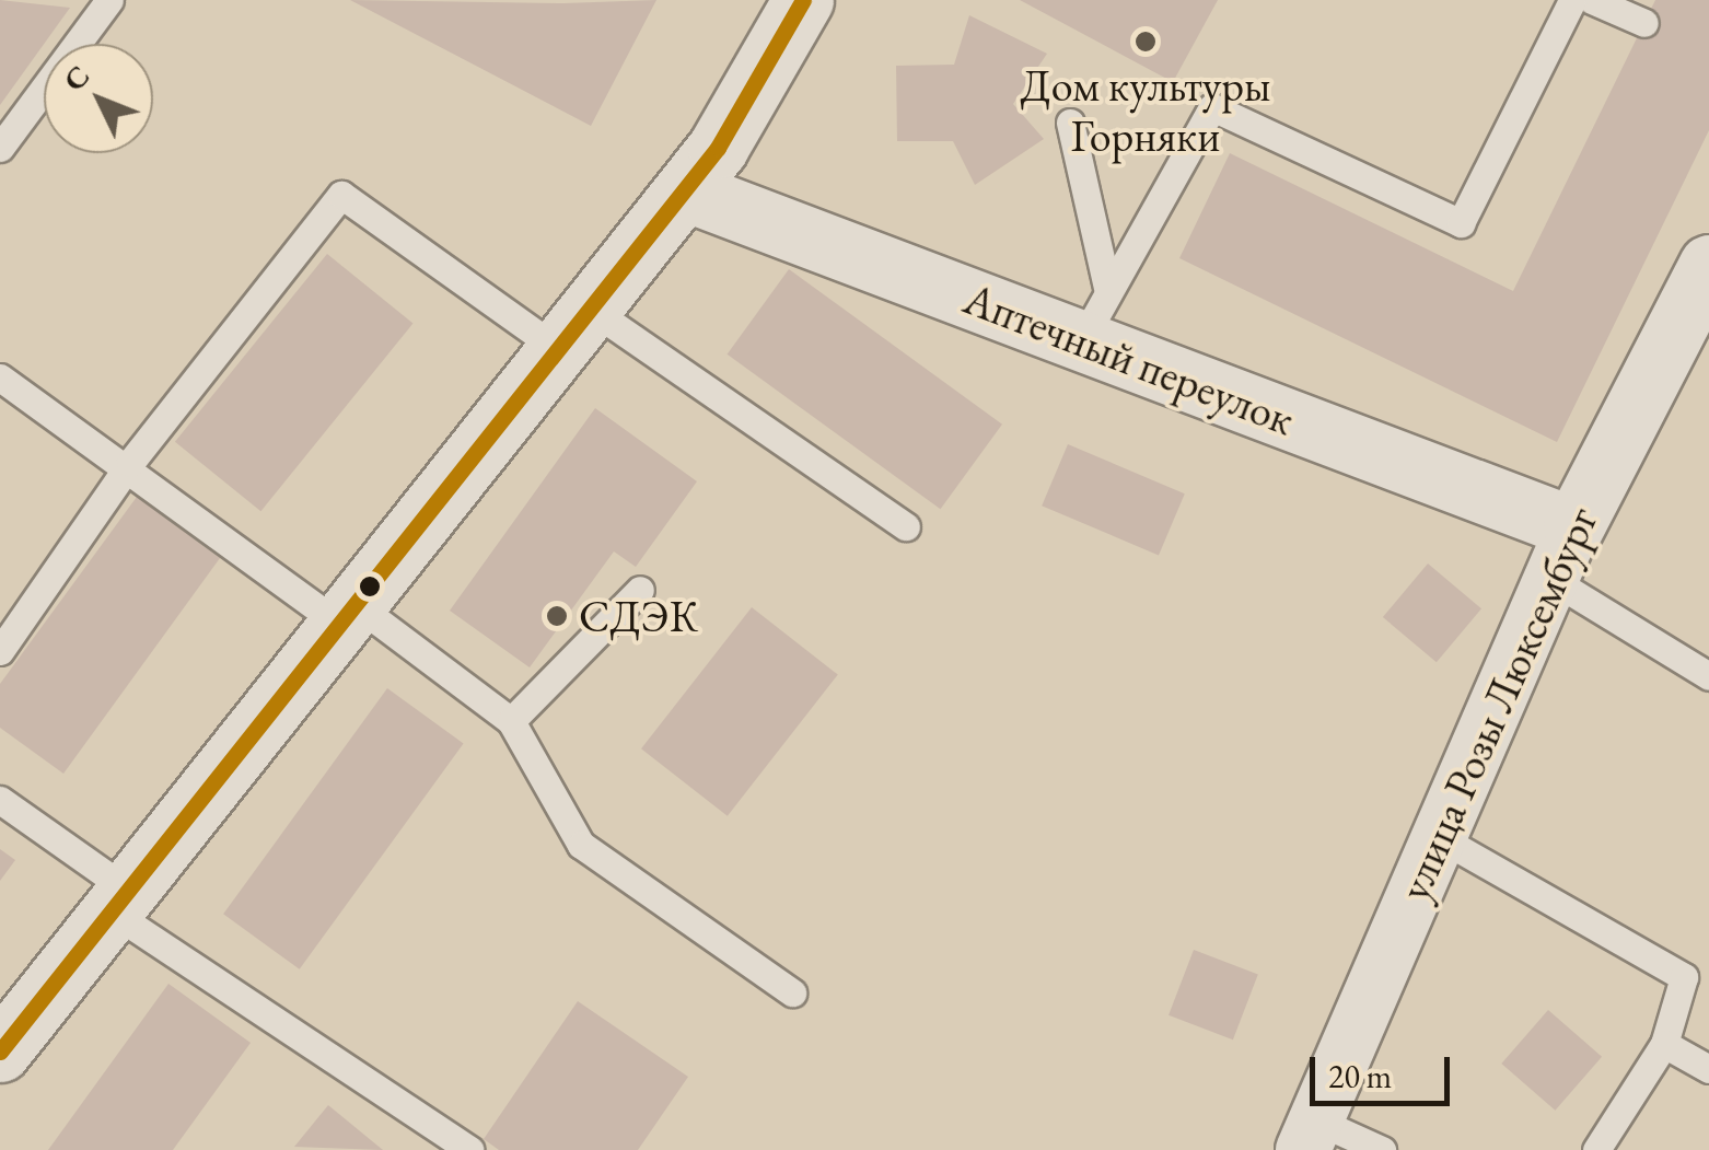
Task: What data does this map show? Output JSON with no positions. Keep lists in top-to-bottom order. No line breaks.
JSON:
{"streets":{"street":["Аптечный переулок","улица Розы Люксембург"]},"crossings":[["Аптечный переулок","улица Розы Люксембург"]],"places":["Дом культуры Горняки","СДЭК"],"scale_bar":"20 m","north":"top left"}
